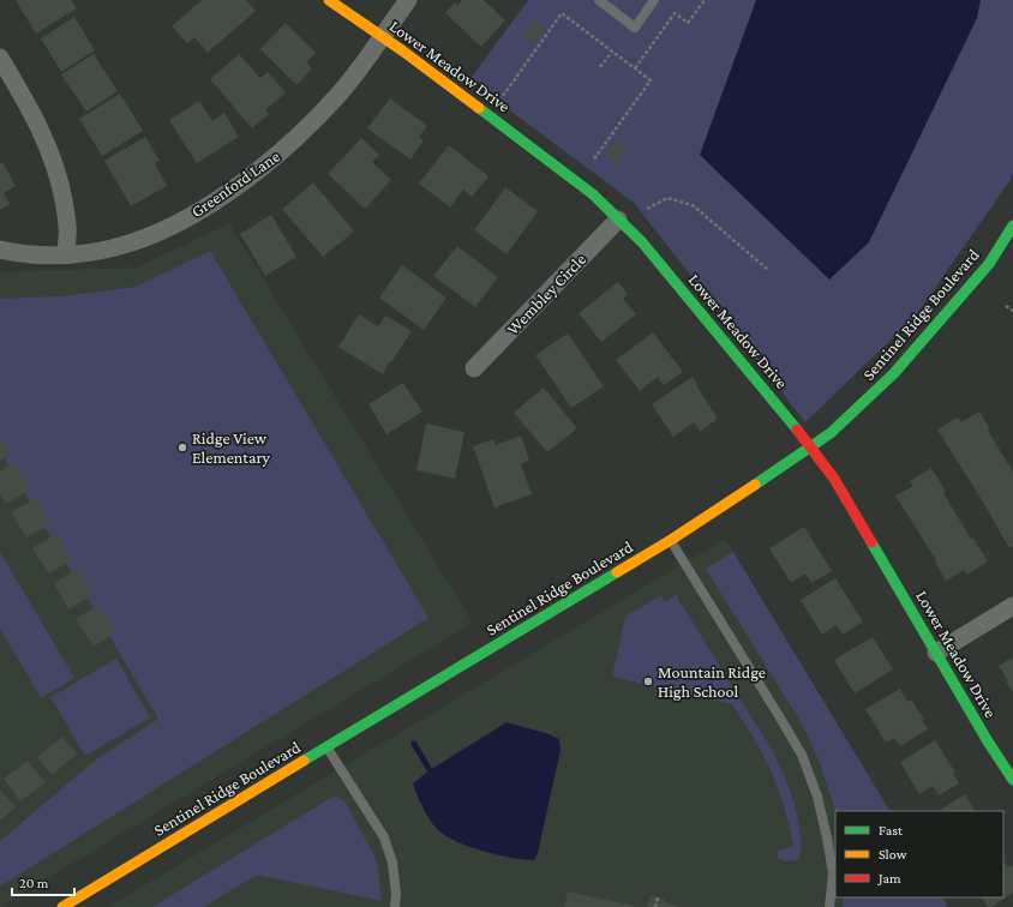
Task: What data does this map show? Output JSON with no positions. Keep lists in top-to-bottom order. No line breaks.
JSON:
{"streets":{"main road":["Lower Meadow Drive","Sentinel Ridge Boulevard"],"street":["Greenford Lane","Wembley Circle"]},"crossings":[["Lower Meadow Drive","Greenford Lane"],["Lower Meadow Drive","Wembley Circle"],["Lower Meadow Drive","Sentinel Ridge Boulevard"]],"places":["Ridge View Elementary","Mountain Ridge High School"],"legend":["Fast","Slow","Jam"],"scale_bar":"20 m"}
